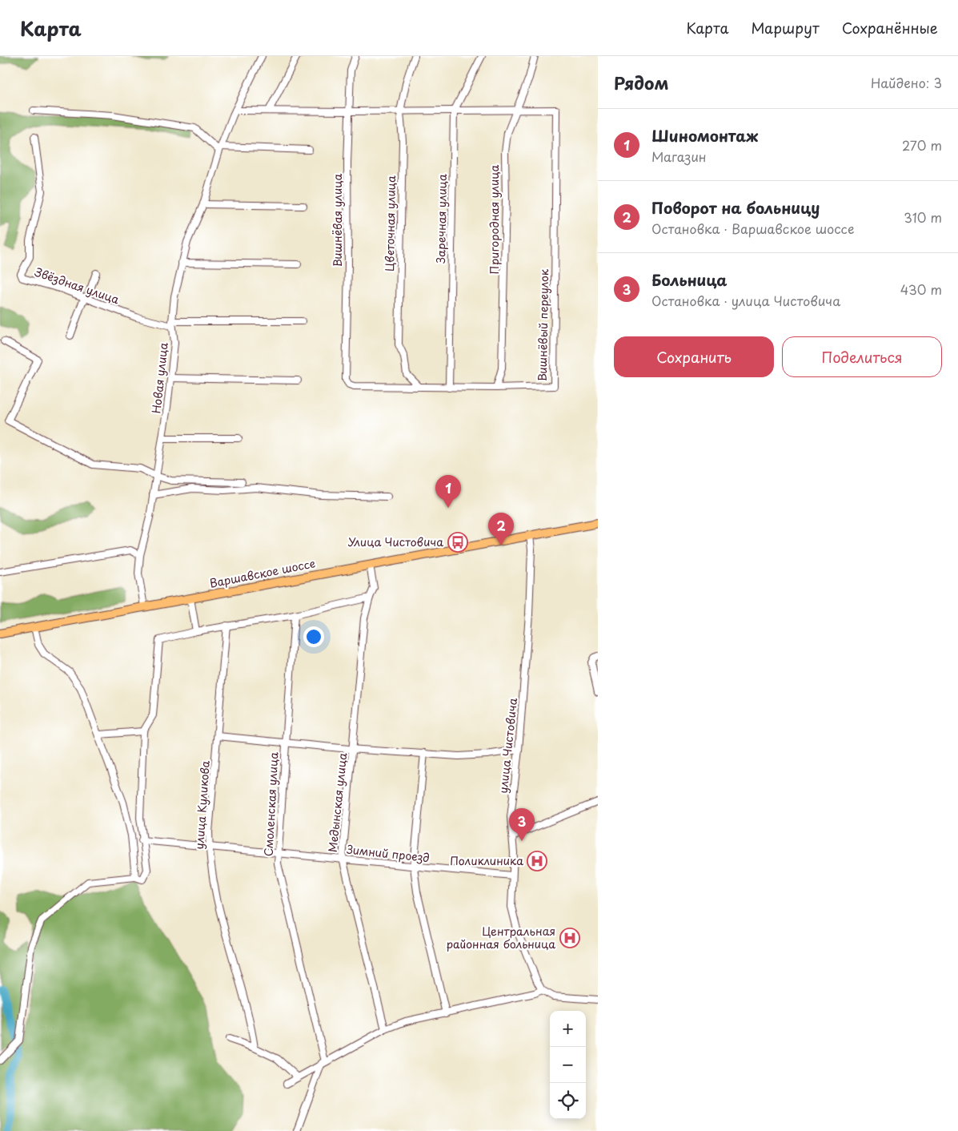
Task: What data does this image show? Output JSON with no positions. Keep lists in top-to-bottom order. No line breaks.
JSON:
{"streets":{"main road":["Варшавское шоссе"],"street":["Заречная улица","Пригородная улица","Вишнёвая улица","Цветочная улица","Звёздная улица","Вишнёвый переулок","Новая улица","улица Чистовича","Медынская улица","Смоленская улица","улица Куликова","Зимний проезд"]},"crossings":[["Заречная улица","Вишнёвый переулок"],["Пригородная улица","Вишнёвый переулок"],["Вишнёвая улица","Вишнёвый переулок"],["Цветочная улица","Вишнёвый переулок"],["Звёздная улица","Новая улица"],["Новая улица","Варшавское шоссе"],["Варшавское шоссе","улица Чистовича"],["Варшавское шоссе","Медынская улица"],["улица Чистовича","Зимний проезд"],["Медынская улица","Зимний проезд"],["Смоленская улица","Зимний проезд"],["улица Куликова","Зимний проезд"]],"places":{"bus stop":["Улица Чистовича"],"hospital":["Поликлиника","Центральная районная больница"]},"page":{"header":"Карта","nav":["Карта","Маршрут","Сохранённые"],"heading":["Рядом","Найдено: 3"],"list":[{"mark":"1","name":"Шиномонтаж","note":"Магазин","value":"270 m"},{"mark":"2","name":"Поворот на больницу","note":"Остановка · Варшавское шоссе","value":"310 m"},{"mark":"3","name":"Больница","note":"Остановка · улица Чистовича","value":"430 m"}],"buttons":["Сохранить","Поделиться"],"pins":["1","2","3"],"map_buttons":["+","−"]}}
